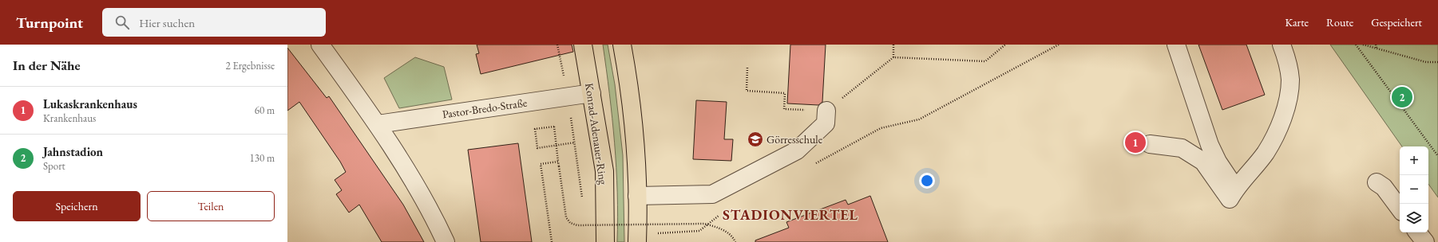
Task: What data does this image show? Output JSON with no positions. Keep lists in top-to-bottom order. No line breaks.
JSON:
{"streets":{"main road":["Konrad-Adenauer-Ring"],"street":["Pastor-Bredo-Straße"]},"crossings":[["Pastor-Bredo-Straße","Konrad-Adenauer-Ring"]],"districts":["STADIONVIERTEL"],"places":{"school or university":["Görresschule"]},"page":{"header":"Turnpoint","search":"Hier suchen","nav":["Karte","Route","Gespeichert"],"heading":["In der Nähe","2 Ergebnisse"],"pins":["2","1"],"list":[{"mark":"1","name":"Lukaskrankenhaus","note":"Krankenhaus","value":"60 m"},{"mark":"2","name":"Jahnstadion","note":"Sport","value":"130 m"}],"map_buttons":["+","−"],"buttons":["Speichern","Teilen"]}}
